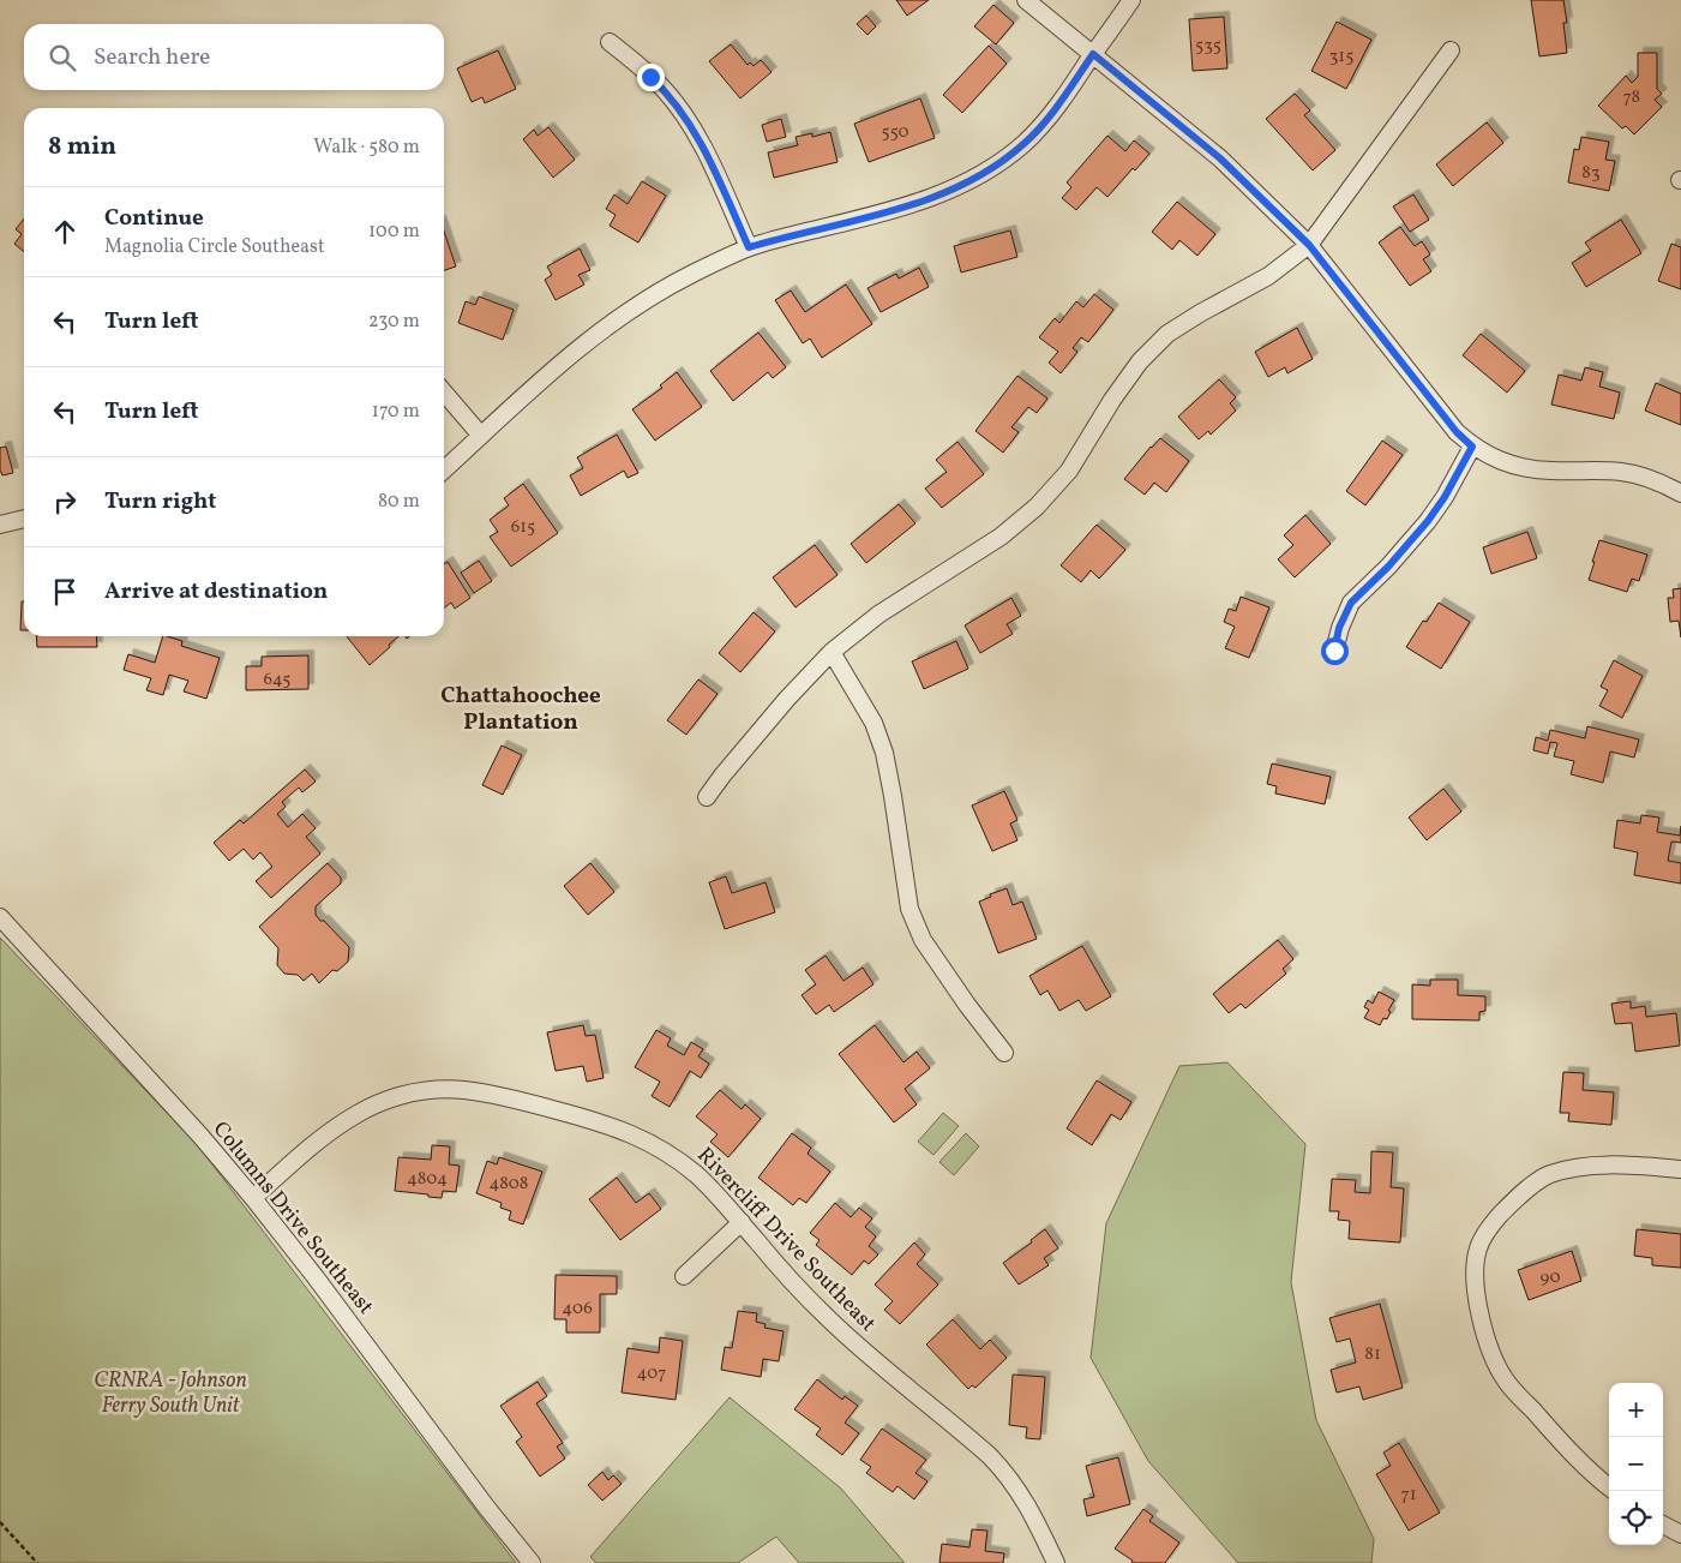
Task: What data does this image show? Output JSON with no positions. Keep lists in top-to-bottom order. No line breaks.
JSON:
{"streets":{"street":["Columns Drive Southeast","Rivercliff Drive Southeast"]},"crossings":[["Columns Drive Southeast","Rivercliff Drive Southeast"]],"districts":["Chattahoochee Plantation"],"parks":["CRNRA - Johnson Ferry South Unit"],"house_numbers":["535","315","78","550","83","615","645","4804","4808","90","406","81","407","71"],"page":{"search":"Search here","heading":["8 min","Walk · 580 m"],"list":[["Continue","Magnolia Circle Southeast","100 m"],["Turn left","230 m"],["Turn left","170 m"],["Turn right","80 m"],"Arrive at destination"],"map_buttons":["+","−"]}}
